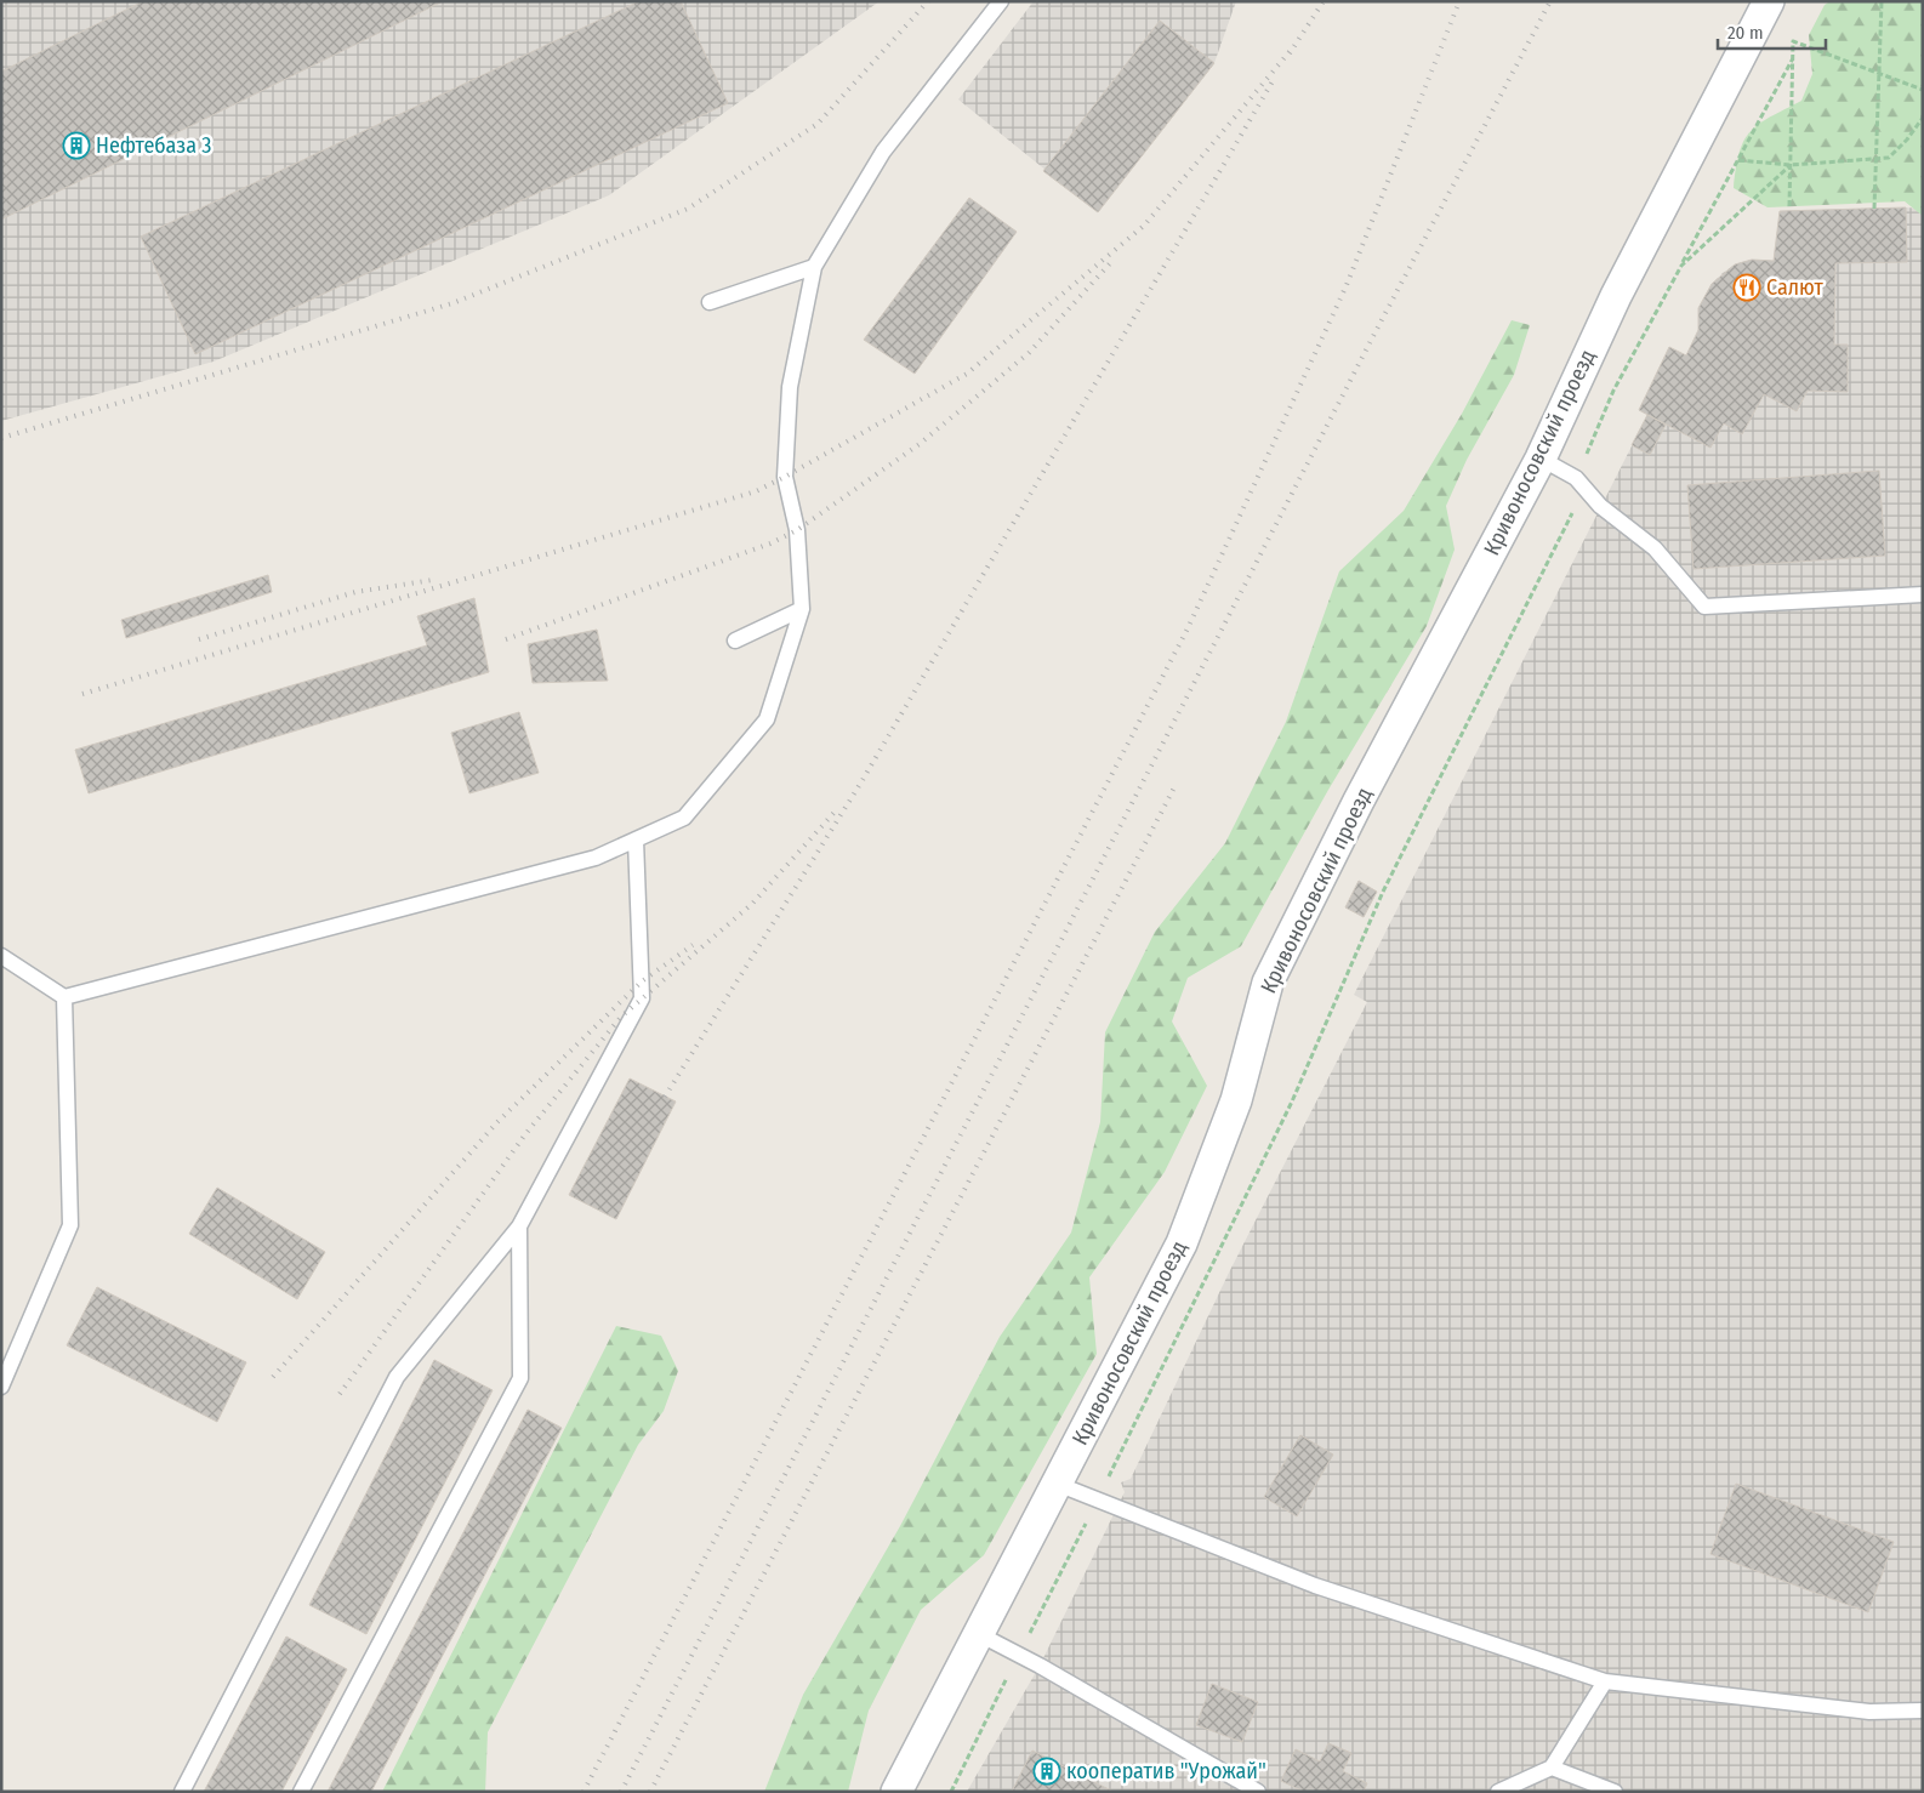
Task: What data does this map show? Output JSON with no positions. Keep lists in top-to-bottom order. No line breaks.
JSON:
{"streets":{"street":["Кривоносовский проезд"]},"places":{"building":["Нефтебаза 3","кооператив \"Урожай\""],"restaurant":["Салют"]},"scale_bar":"20 m"}
